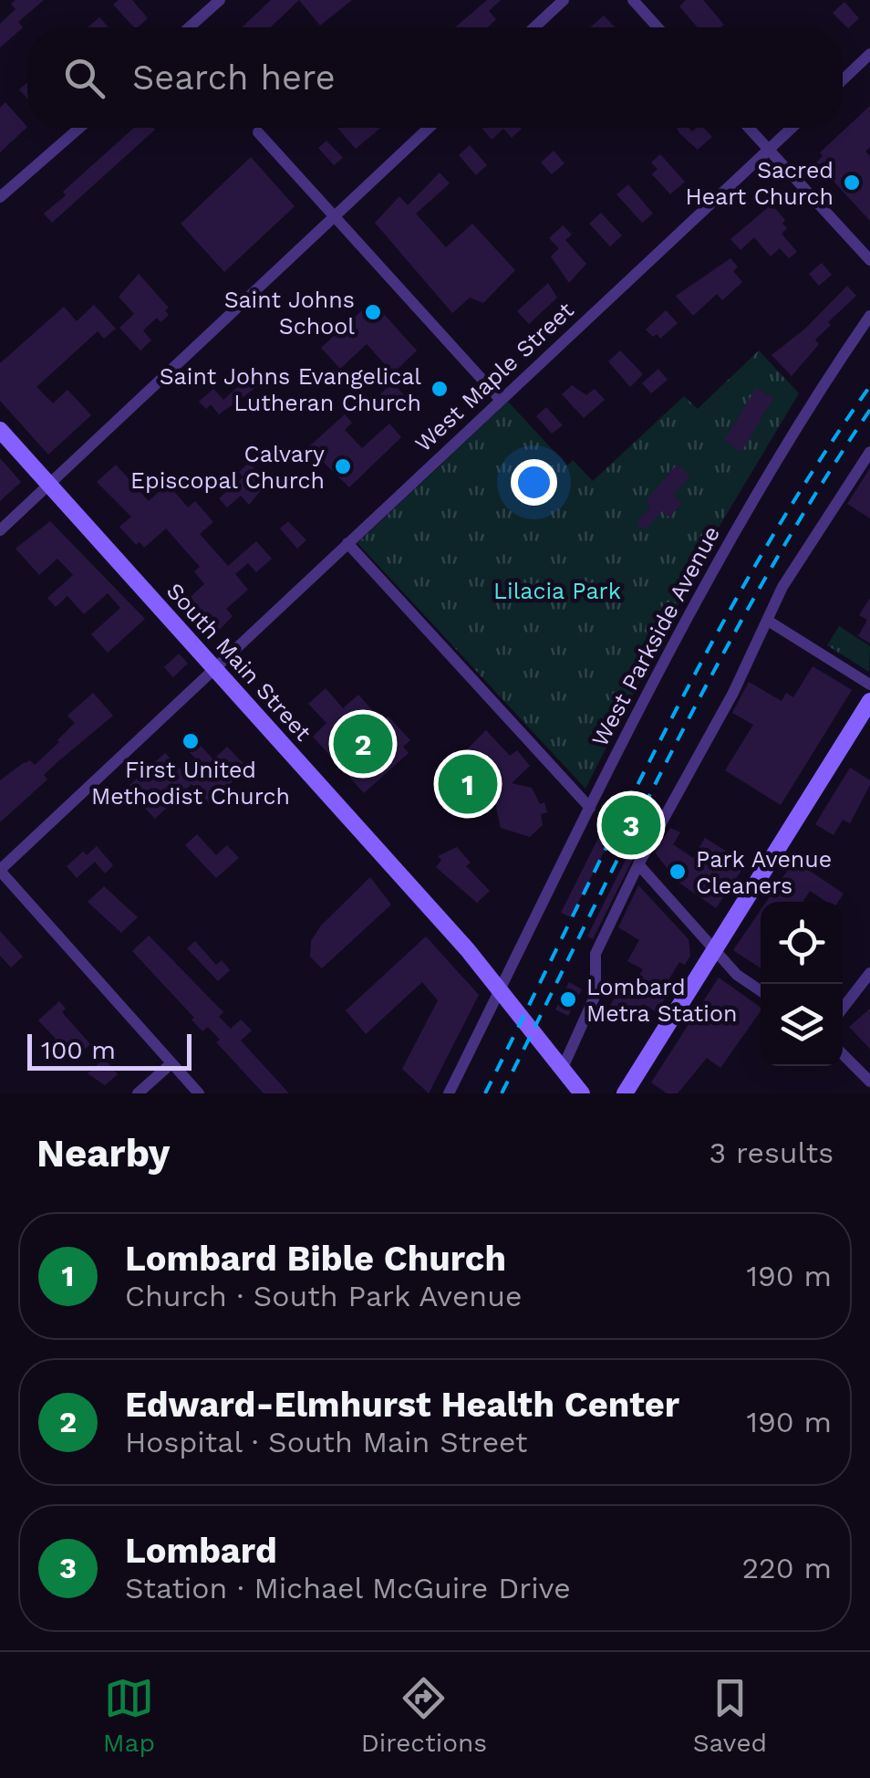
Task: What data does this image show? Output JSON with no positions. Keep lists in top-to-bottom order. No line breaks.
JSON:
{"streets":{"main road":["South Main Street"],"street":["West Maple Street","West Parkside Avenue"]},"crossings":[["West Maple Street","South Main Street"],["West Parkside Avenue","South Main Street"]],"parks":["Lilacia Park"],"places":["Sacred Heart Church","Saint Johns School","Saint Johns Evangelical Lutheran Church","Calvary Episcopal Church","First United Methodist Church","Park Avenue Cleaners","Lombard Metra Station"],"scale_bar":"100 m","page":{"search":"Search here","pins":["2","1","3"],"scale":"100 m","heading":["Nearby","3 results"],"list":[{"mark":"1","name":"Lombard Bible Church","note":"Church · South Park Avenue","value":"190 m"},{"mark":"2","name":"Edward-Elmhurst Health Center","note":"Hospital · South Main Street","value":"190 m"},{"mark":"3","name":"Lombard","note":"Station · Michael McGuire Drive","value":"220 m"}],"nav":["Map","Directions","Saved"]}}
